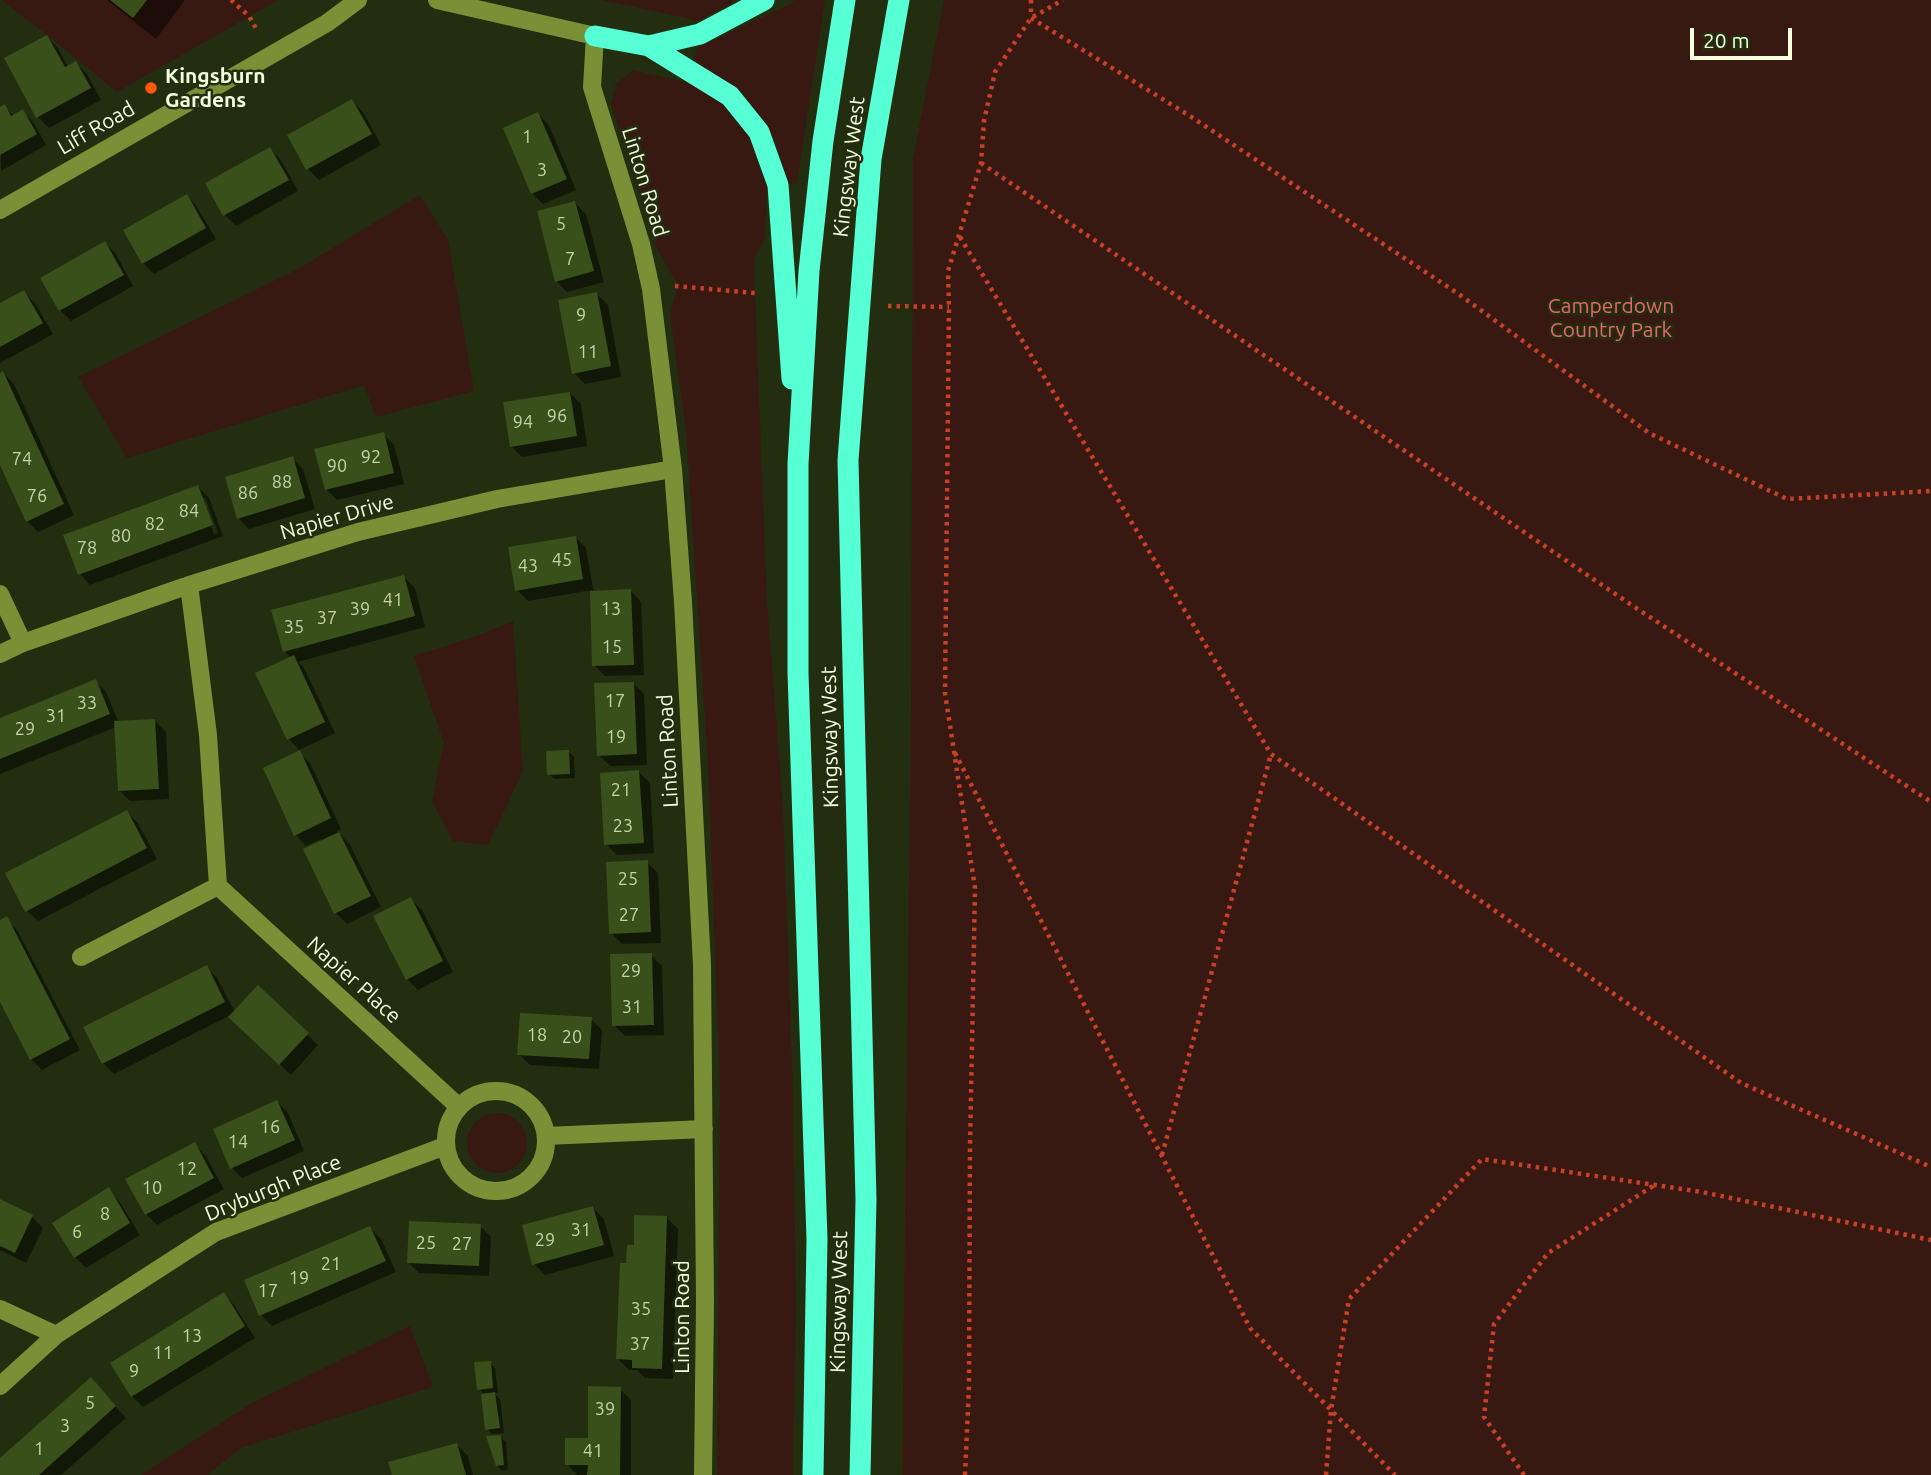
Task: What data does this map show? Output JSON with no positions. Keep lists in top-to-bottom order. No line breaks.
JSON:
{"streets":{"highway":["Kingsway West"],"street":["Liff Road","Linton Road","Napier Drive","Napier Place","Dryburgh Place"]},"crossings":[["Linton Road","Napier Drive"],["Napier Place","Dryburgh Place"]],"parks":["Camperdown Country Park"],"places":["Kingsburn Gardens"],"house_numbers":["1","3","5","7","9","11","96","94","92","74","90","88","86","76","84","82","80","78","45","43","41","39","13","37","35","15","17","33","31","29","19","21","23","25","27","29","31","18","20","16","14","12","10","8","31","6","29","25","27","21","19","17","35","13","37","11","9","5","39","3","1","41"],"scale_bar":"20 m"}
